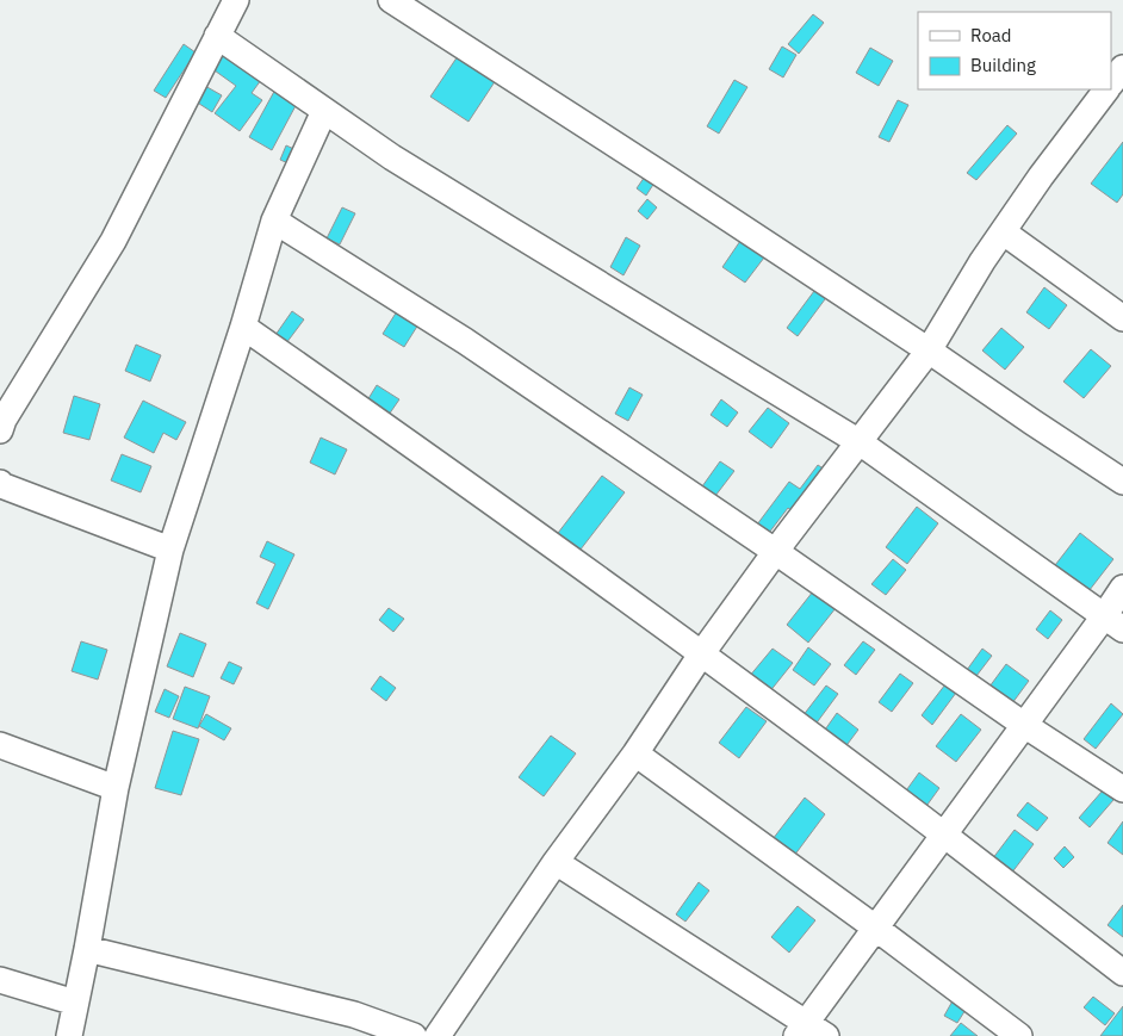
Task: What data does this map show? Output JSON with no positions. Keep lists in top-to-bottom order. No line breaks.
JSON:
{"legend":["Road","Building"]}
